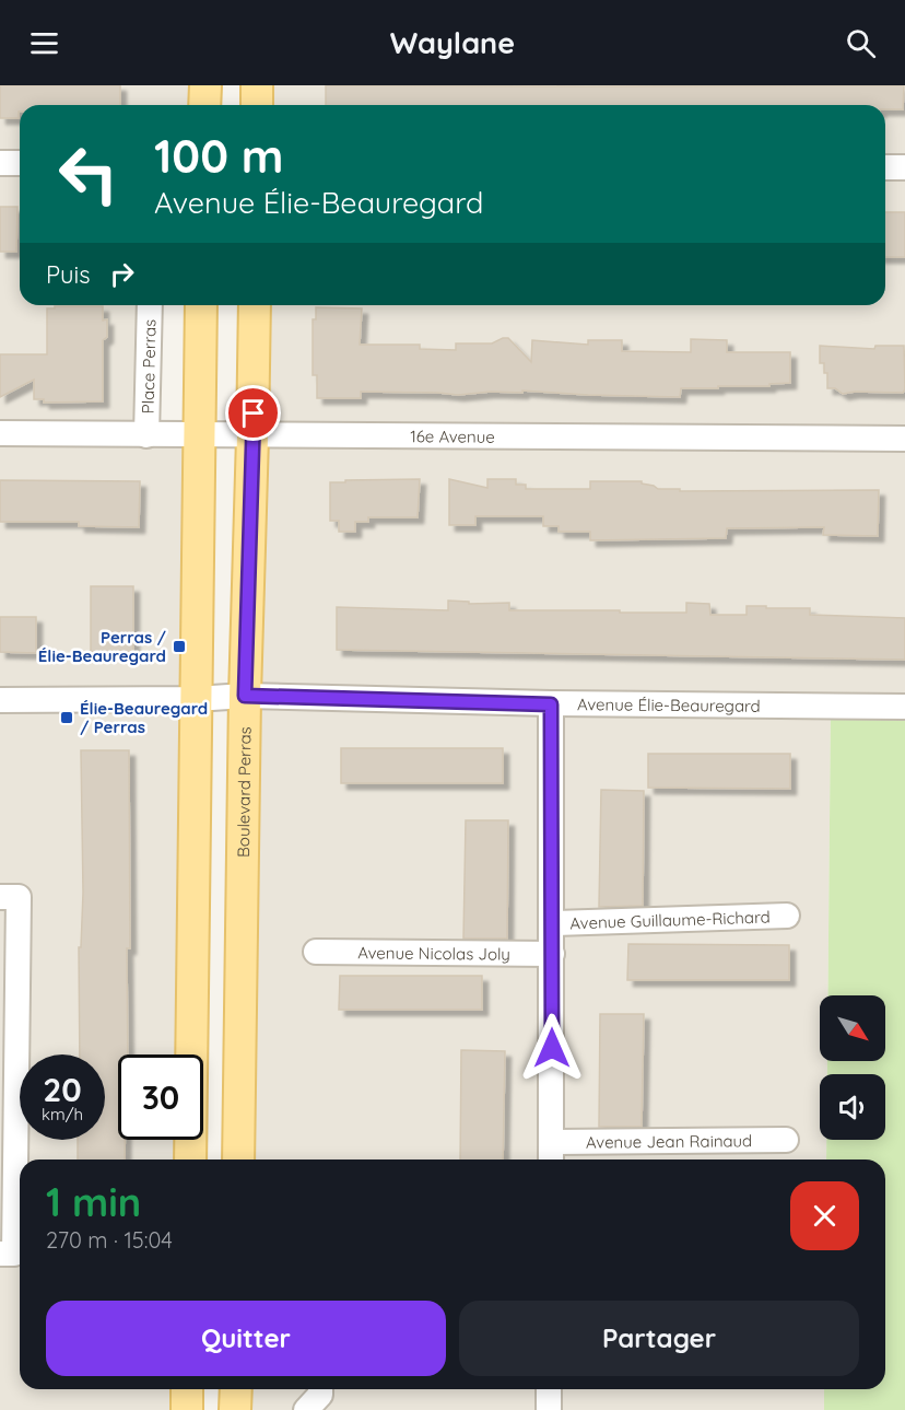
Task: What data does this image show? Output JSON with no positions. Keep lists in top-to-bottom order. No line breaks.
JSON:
{"streets":{"main road":["Boulevard Perras"],"street":["Place Perras","16e Avenue","Avenue Élie-Beauregard","Avenue Guillaume-Richard","Avenue Nicolas Joly","Avenue Jean Rainaud"]},"crossings":[["Place Perras","16e Avenue"],["16e Avenue","Boulevard Perras"],["Avenue Élie-Beauregard","Boulevard Perras"]],"places":{"transit":["Perras / Élie-Beauregard","Élie-Beauregard / Perras"]},"north":"bottom right","page":{"header":"Waylane","turn":["100 m","Avenue Élie-Beauregard"],"then":"Puis","speed":"20 km/h","limit":"30","heading":["1 min","270 m · 15:04"],"buttons":["Quitter","Partager"]}}
